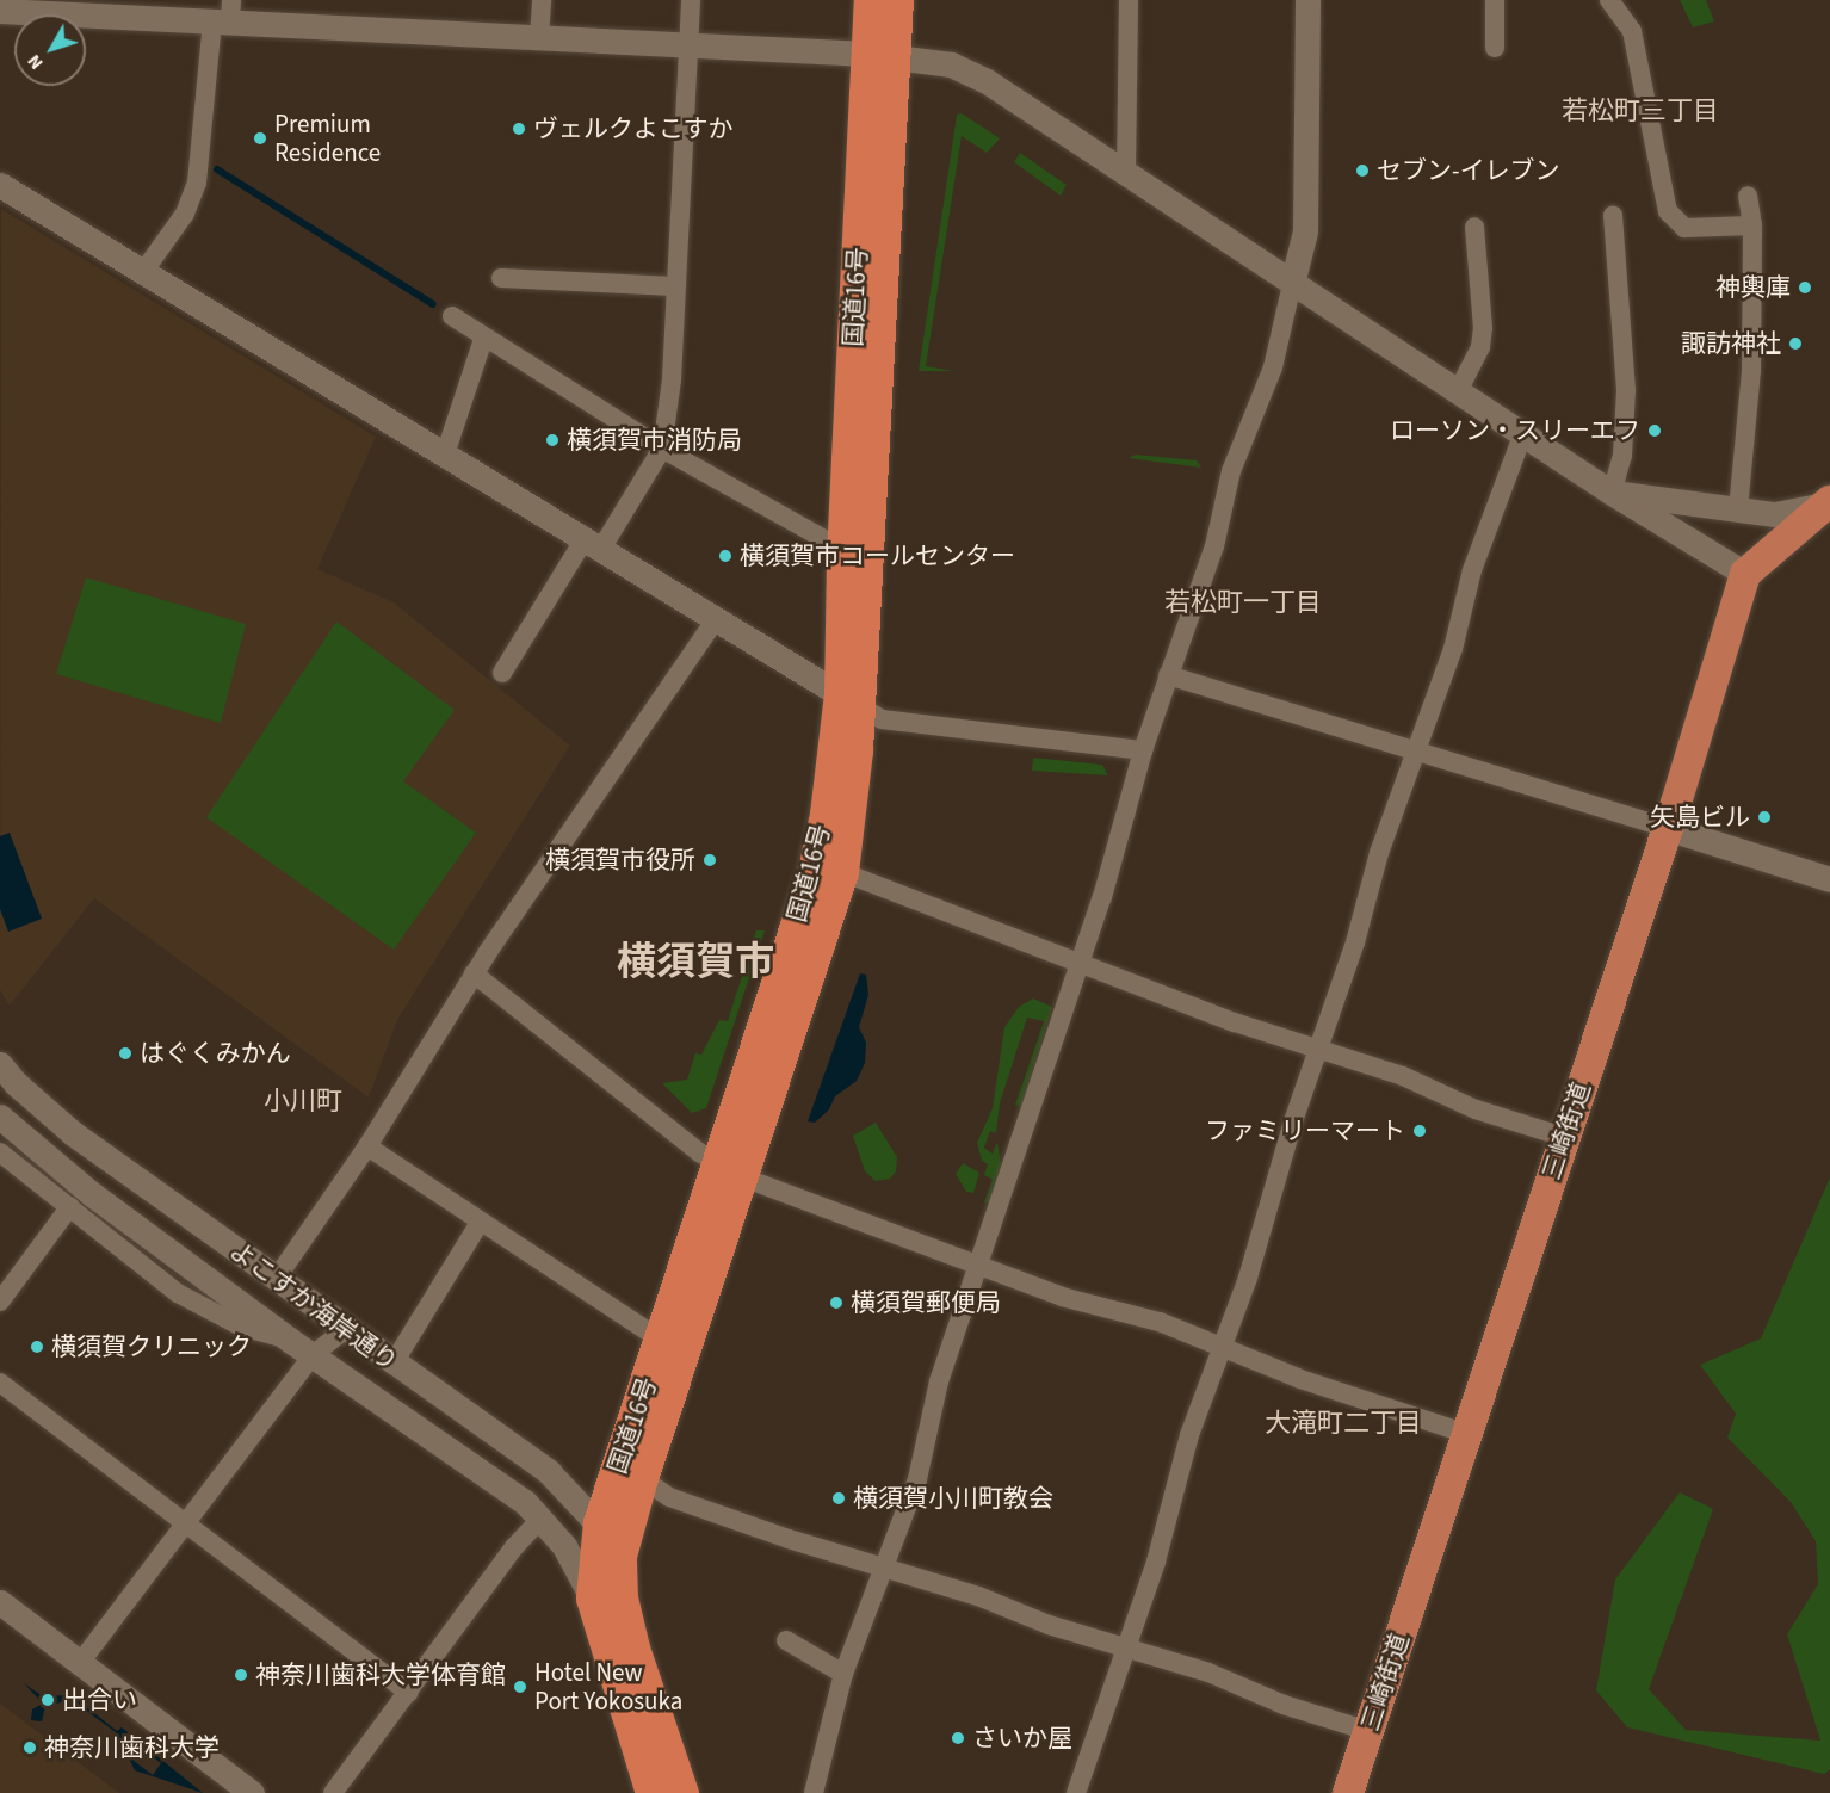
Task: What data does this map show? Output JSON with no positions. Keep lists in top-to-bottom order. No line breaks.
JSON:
{"streets":{"highway":["国道16号"],"main road":["三崎街道"],"street":["よこすか海岸通り"]},"crossings":[["国道16号","よこすか海岸通り"]],"districts":["若松町三丁目","若松町一丁目","横須賀市","小川町","大滝町二丁目"],"places":["ヴェルクよこすか","Premium Residence","セブン-イレブン","神輿庫","諏訪神社","ローソン・スリーエフ","横須賀市消防局","横須賀市コールセンター","矢島ビル","横須賀市役所","はぐくみかん","ファミリーマート","横須賀郵便局","横須賀クリニック","横須賀小川町教会","神奈川歯科大学体育館","Hotel New Port Yokosuka","出合い","さいか屋","神奈川歯科大学"],"north":"bottom left"}
